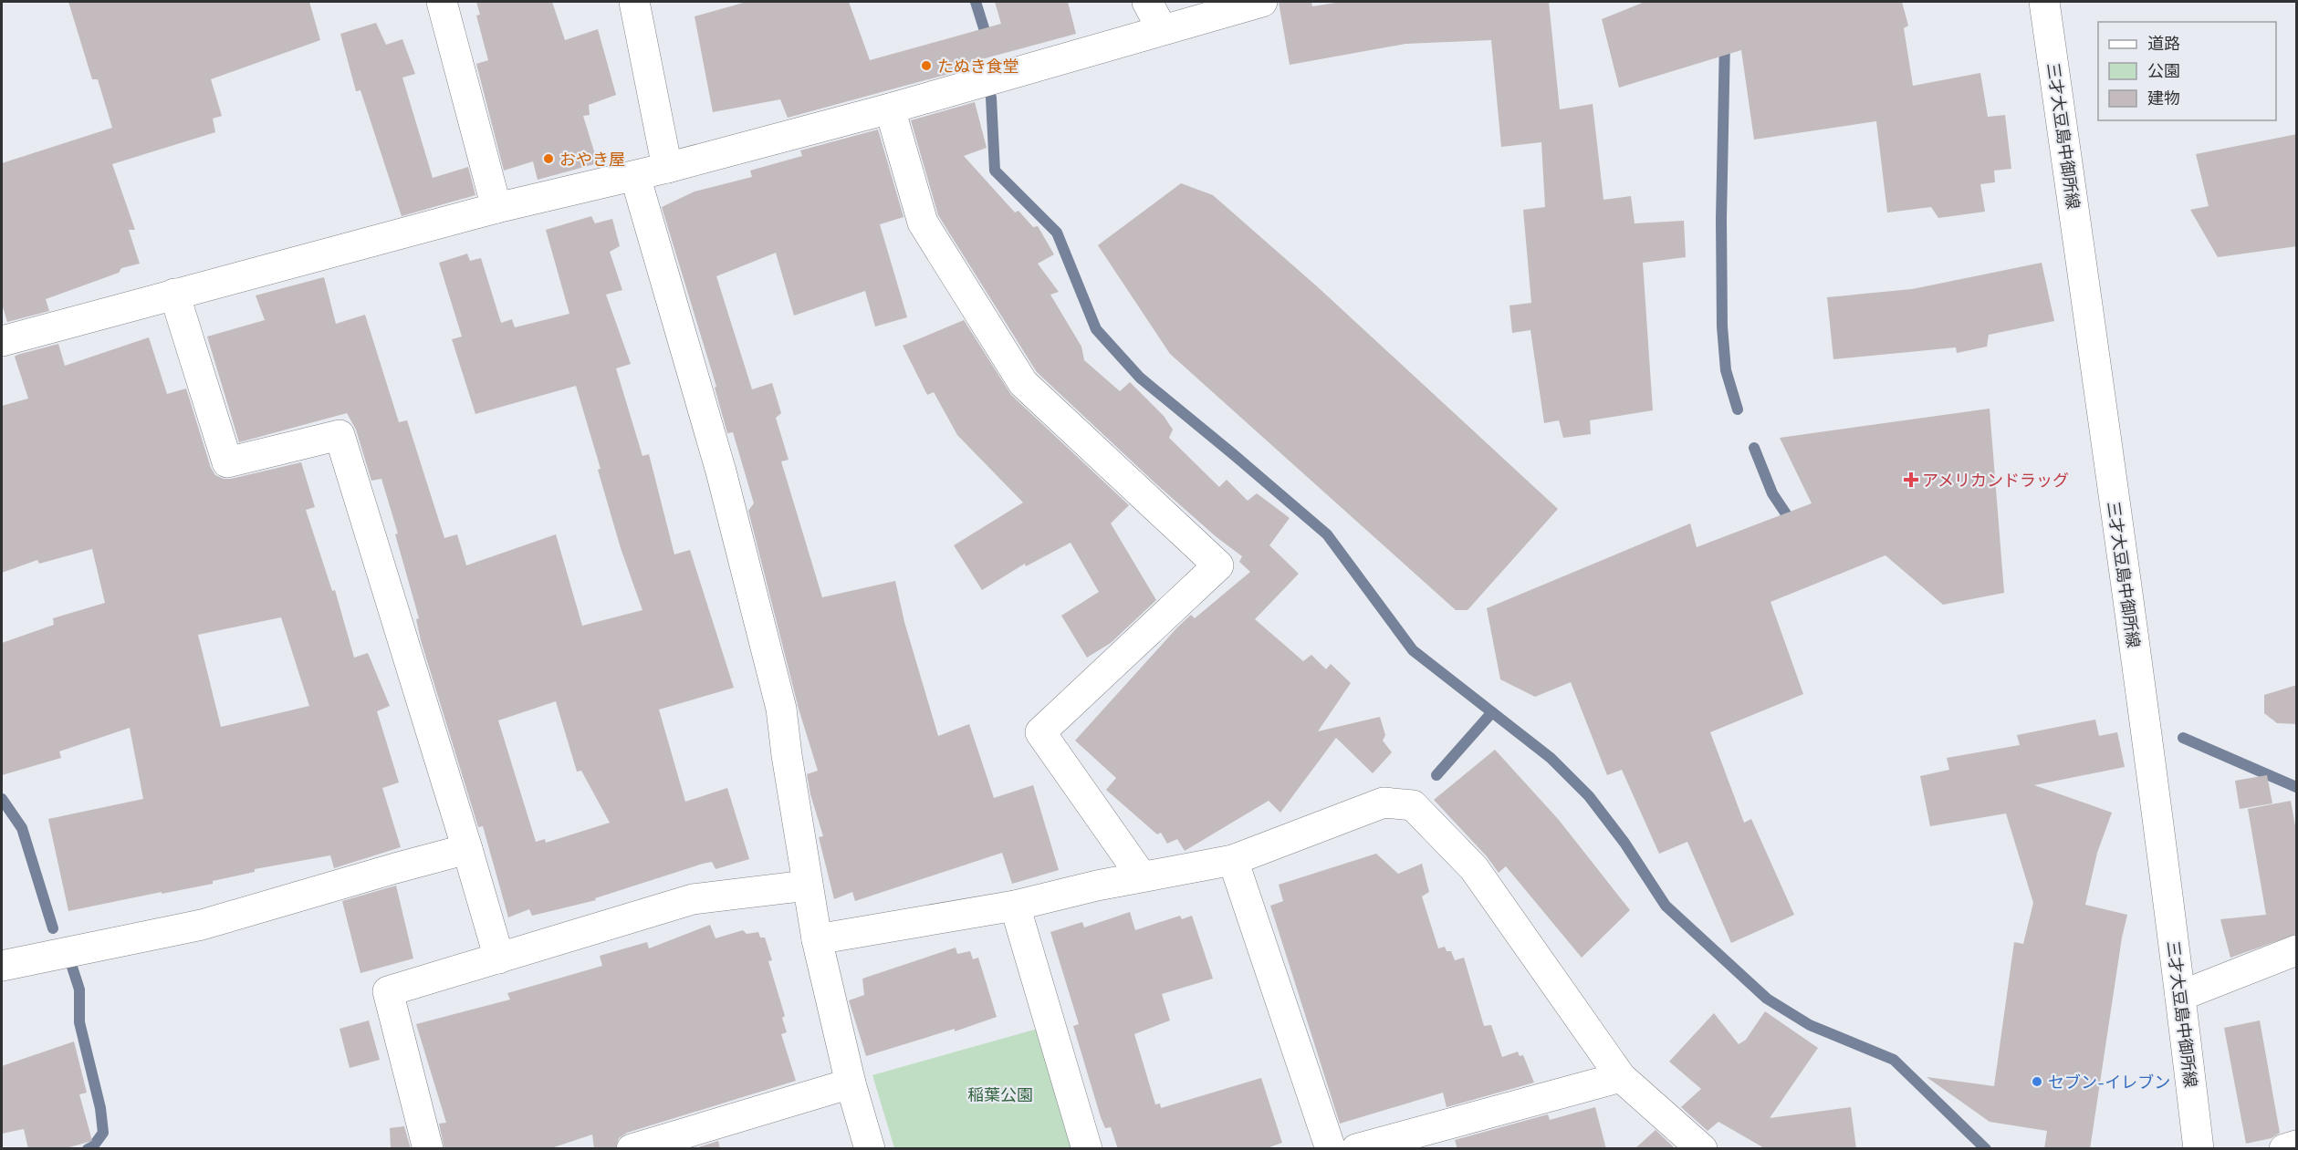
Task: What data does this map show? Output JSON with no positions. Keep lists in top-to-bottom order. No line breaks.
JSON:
{"streets":{"street":["三才大豆島中御所線"]},"parks":["稲葉公園"],"places":{"other":["たぬき食堂","おやき屋","セブン-イレブン"],"health":["アメリカンドラッグ"]},"legend":["道路","公園","建物"]}
